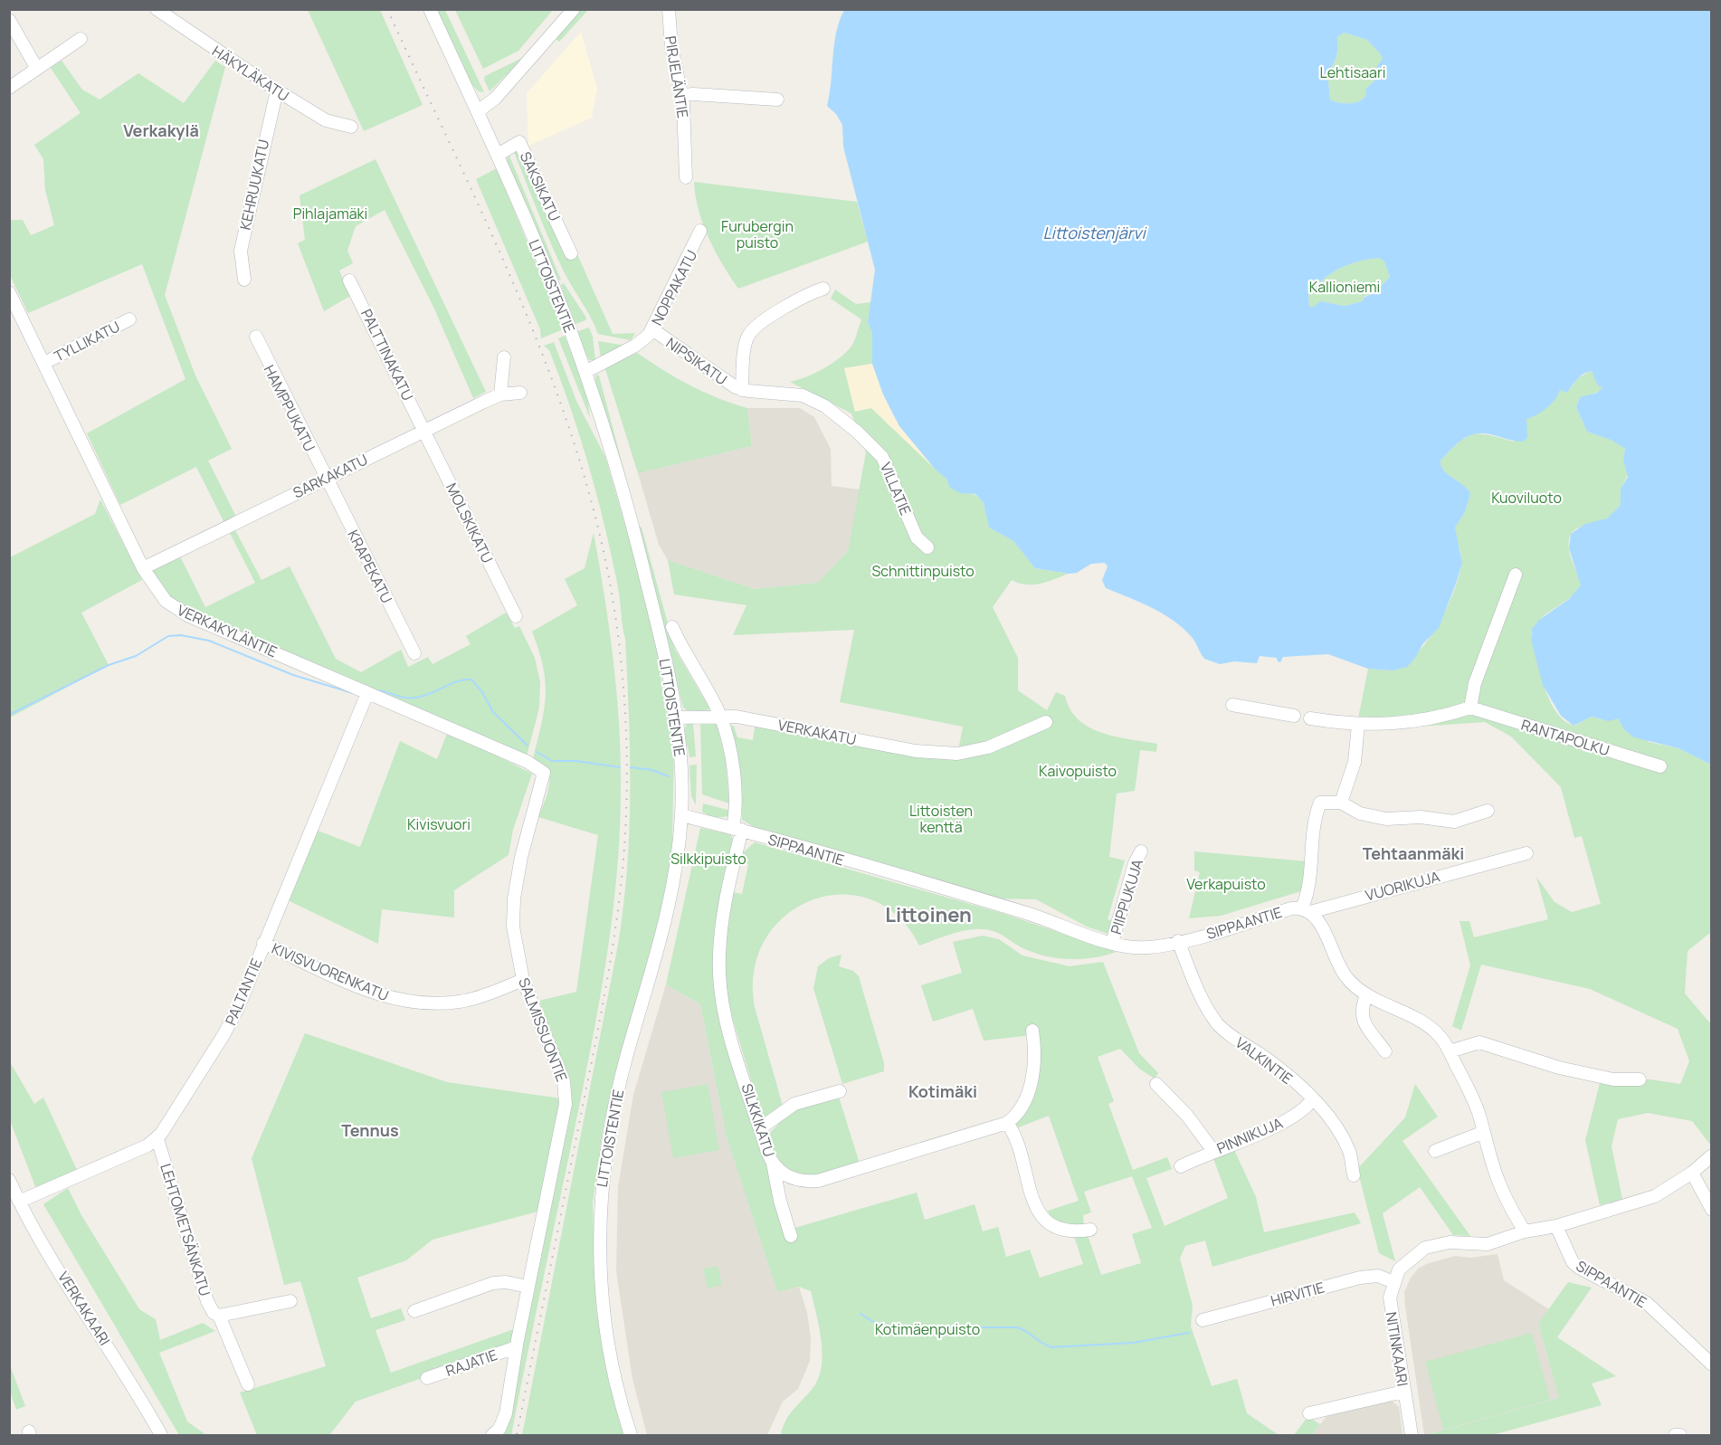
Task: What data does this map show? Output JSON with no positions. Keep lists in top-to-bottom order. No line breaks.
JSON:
{"streets":{"street":["HÄKYLÄKATU","PIRJELÄNTIE","KEHRUUKATU","SAKSIKATU","LITTOISTENTIE","NOPPAKATU","TYLLIKATU","PALTTINAKATU","NIPSIKATU","HAMPPUKATU","SARKAKATU","VILLATIE","MOLSKIKATU","KRAPEKATU","VERKAKYLÄNTIE","VERKAKATU","RANTAPOLKU","SIPPAANTIE","VUORIKUJA","PIIPPUKUJA","KIVISVUORENKATU","PALTANTIE","SALMISSUONTIE","VALKINTIE","SILKKIKATU","PINNIKUJA","LEHTOMETSÄNKATU","HIRVITIE","VERKAKAARI","NITINKAARI","RAJATIE"]},"crossings":[["HÄKYLÄKATU","KEHRUUKATU"],["SAKSIKATU","LITTOISTENTIE"],["LITTOISTENTIE","NOPPAKATU"],["LITTOISTENTIE","VERKAKATU"],["LITTOISTENTIE","SIPPAANTIE"],["NOPPAKATU","NIPSIKATU"],["TYLLIKATU","VERKAKYLÄNTIE"],["PALTTINAKATU","SARKAKATU"],["PALTTINAKATU","MOLSKIKATU"],["NIPSIKATU","VILLATIE"],["HAMPPUKATU","SARKAKATU"],["HAMPPUKATU","KRAPEKATU"],["SARKAKATU","MOLSKIKATU"],["SARKAKATU","KRAPEKATU"],["SARKAKATU","VERKAKYLÄNTIE"],["VERKAKYLÄNTIE","PALTANTIE"],["VERKAKYLÄNTIE","SALMISSUONTIE"],["VERKAKATU","SILKKIKATU"],["SIPPAANTIE","VUORIKUJA"],["SIPPAANTIE","PIIPPUKUJA"],["SIPPAANTIE","VALKINTIE"],["SIPPAANTIE","SILKKIKATU"],["KIVISVUORENKATU","PALTANTIE"],["KIVISVUORENKATU","SALMISSUONTIE"],["PALTANTIE","LEHTOMETSÄNKATU"],["SALMISSUONTIE","RAJATIE"],["VALKINTIE","PINNIKUJA"],["HIRVITIE","NITINKAARI"]],"districts":["Verkakylä","Tehtaanmäki","Littoinen","Kotimäki","Tennus"],"water":["Littoistenjärvi"],"parks":["Lehtisaari","Pihlajamäki","Furubergin puisto","Kallioniemi","Kuoviluoto","Schnittinpuisto","Kaivopuisto","Littoisten kenttä","Kivisvuori","Silkkipuisto","Verkapuisto","Kotimäenpuisto"]}
